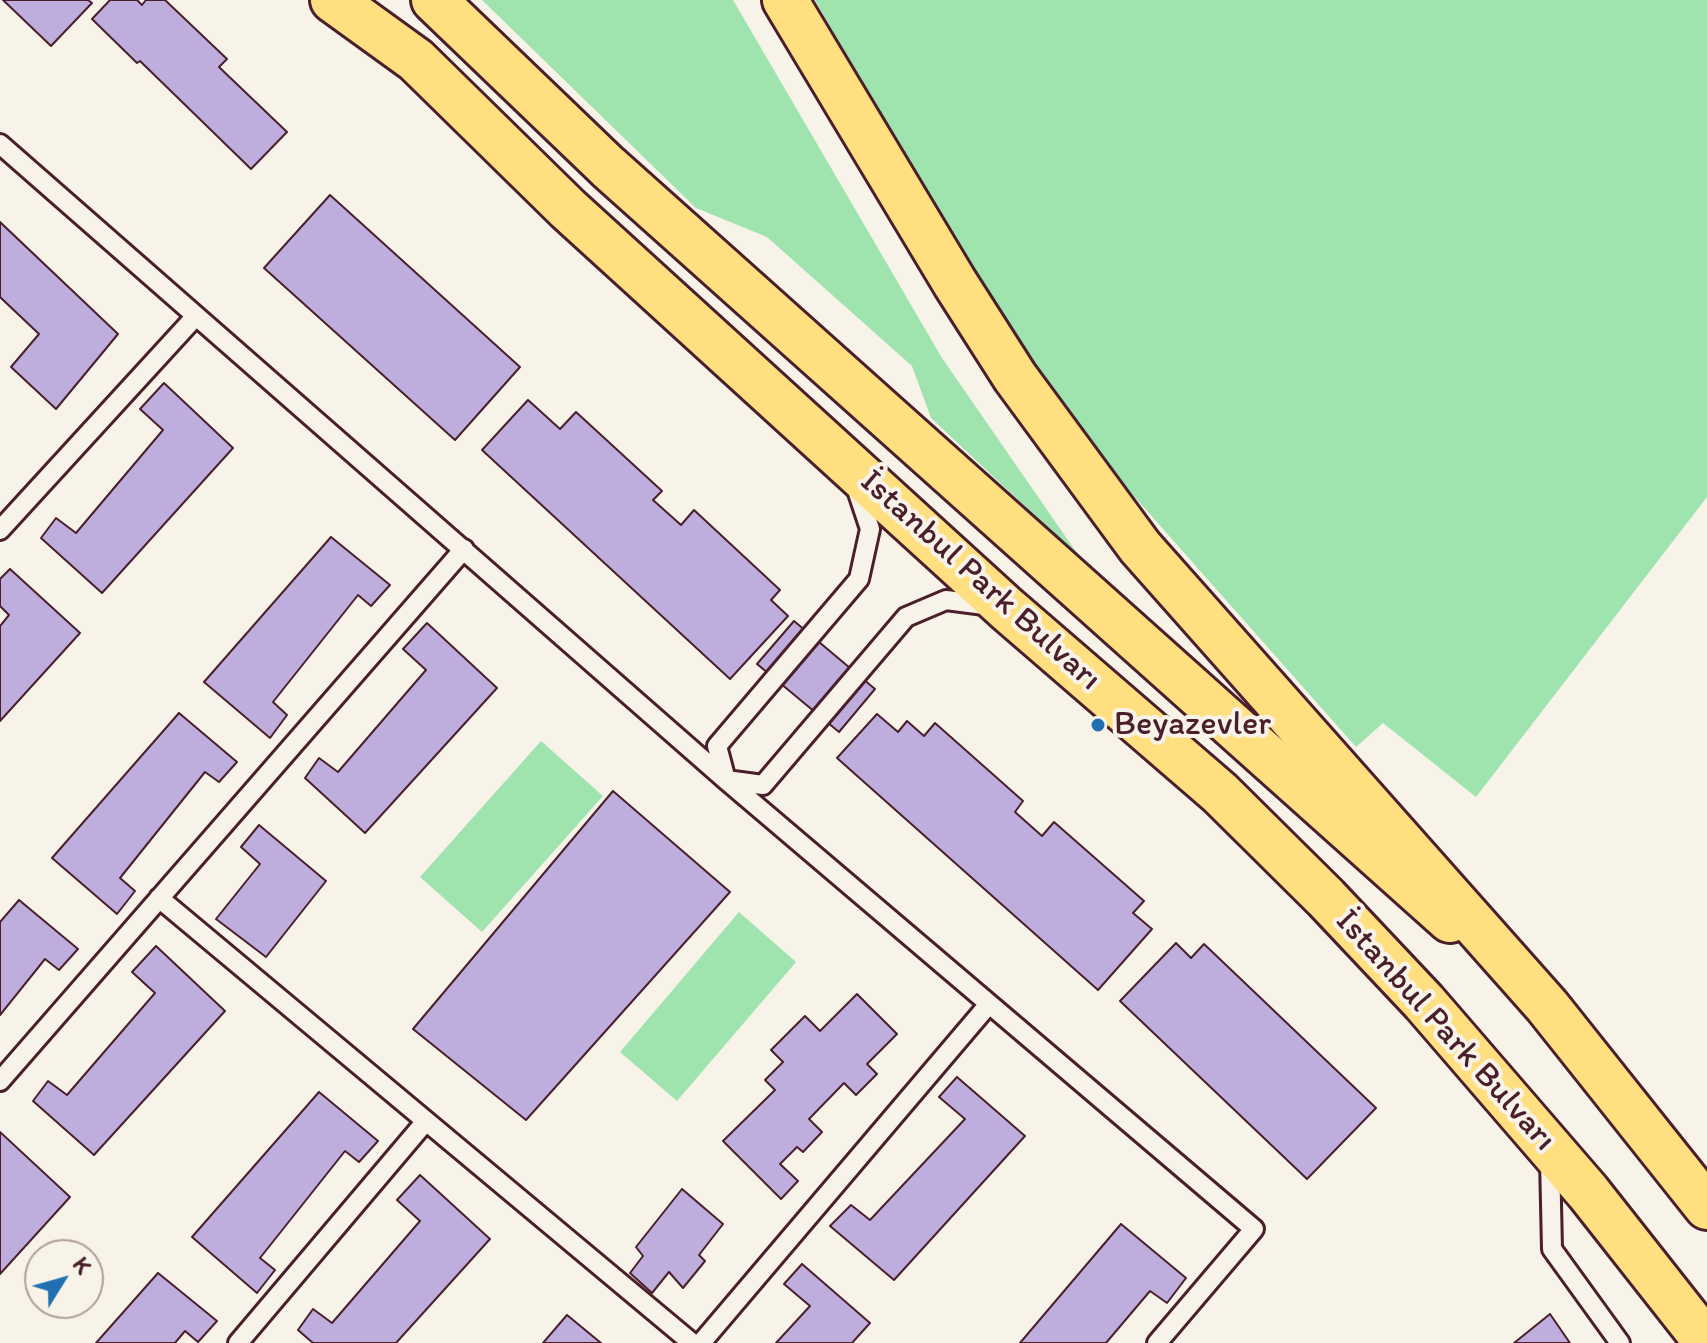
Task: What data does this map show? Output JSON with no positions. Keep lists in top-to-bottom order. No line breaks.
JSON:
{"streets":{"main road":["İstanbul Park Bulvarı"]},"places":["Beyazevler"],"north":"top right"}
